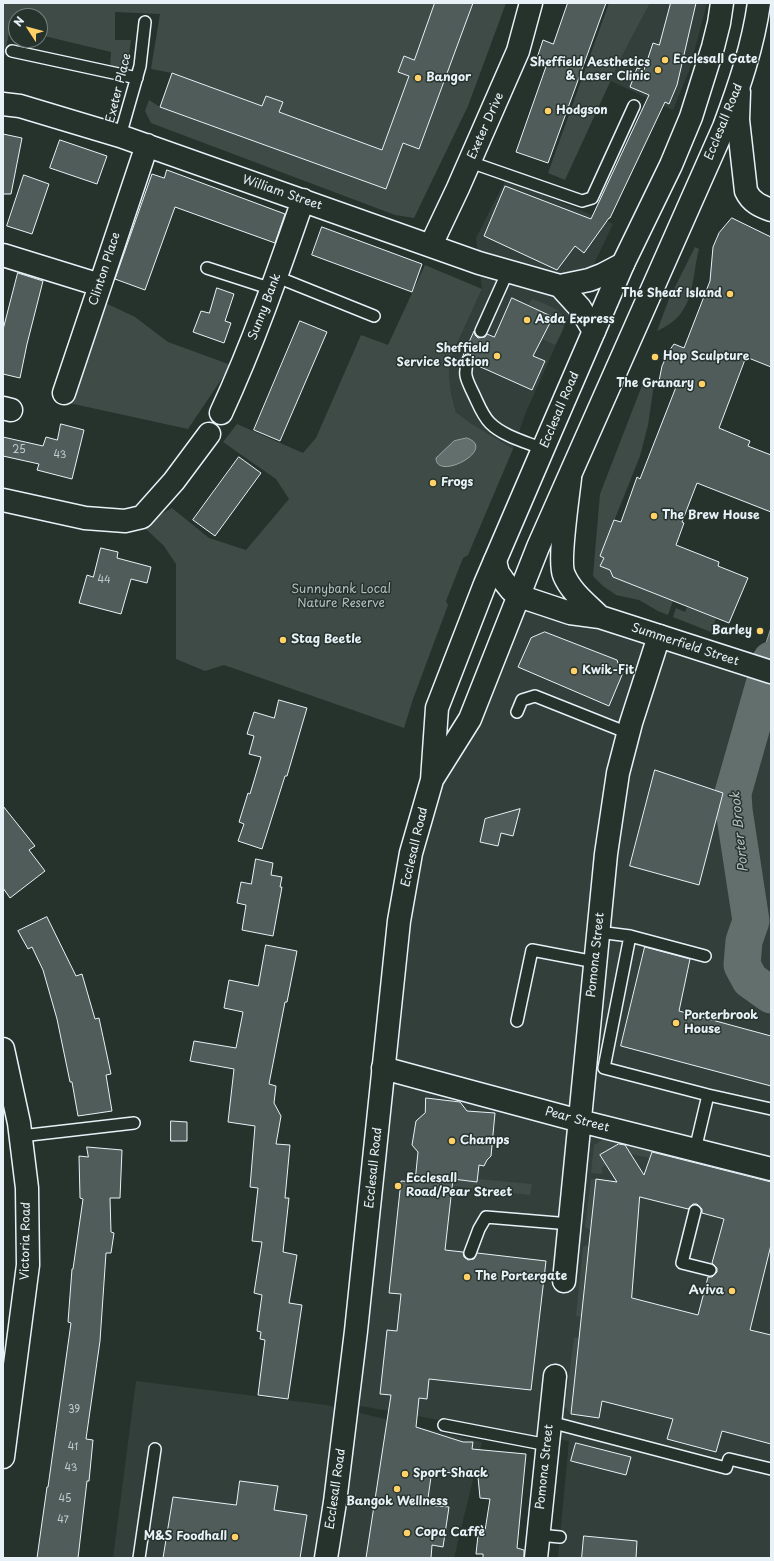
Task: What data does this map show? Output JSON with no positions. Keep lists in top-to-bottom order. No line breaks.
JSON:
{"streets":{"street":["Ecclesall Road","Exeter Drive","William Street","Clinton Place","Sunny Bank","Summerfield Street","Pomona Street","Pear Street","Victoria Road"],"lane":["Exeter Place"]},"crossings":[["Exeter Place","William Street"],["Ecclesall Road","William Street"],["Ecclesall Road","Summerfield Street"],["Ecclesall Road","Pear Street"],["Exeter Drive","William Street"],["William Street","Clinton Place"],["William Street","Sunny Bank"],["Summerfield Street","Pomona Street"],["Pomona Street","Pear Street"]],"water":["Porter Brook"],"parks":["Sunnybank Local Nature Reserve"],"places":["Ecclesall Gate","Sheffield Aesthetics & Laser Clinic","Bangor","Hodgson","The Sheaf Island","Asda Express","Sheffield Service Station","Hop Sculpture","The Granary","Frogs","The Brew House","Barley","Stag Beetle","Kwik-Fit","Porterbrook House","Champs","Ecclesall Road/Pear Street","The Portergate","Aviva","Sport Shack","Bangok Wellness","Copa Caffè","M&S Foodhall"],"house_numbers":["25","43","44","39","41","43","45","47"],"north":"top left"}
